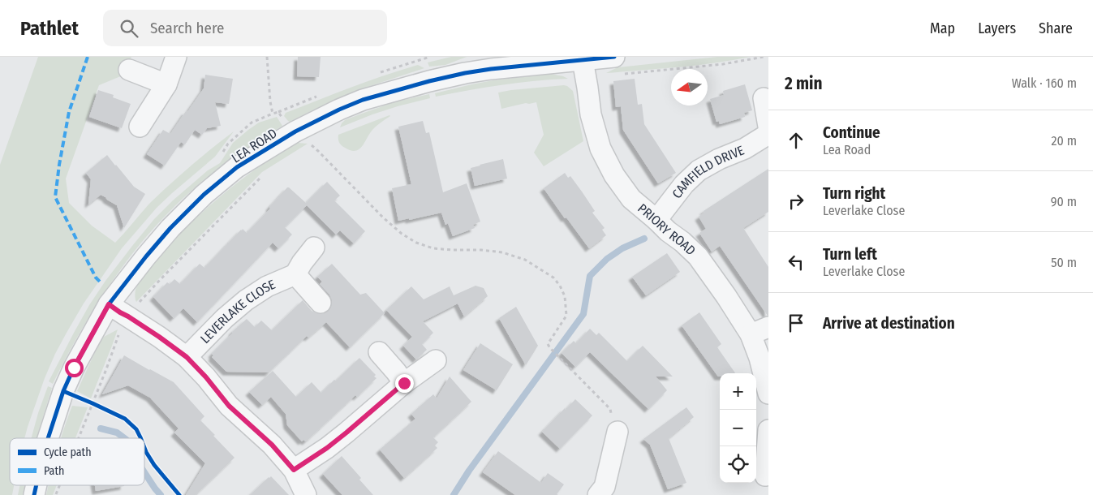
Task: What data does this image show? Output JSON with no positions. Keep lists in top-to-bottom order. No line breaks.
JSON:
{"streets":{"street":["LEA ROAD","CAMFIELD DRIVE","PRIORY ROAD","LEVERLAKE CLOSE"]},"crossings":[["LEA ROAD","PRIORY ROAD"],["CAMFIELD DRIVE","PRIORY ROAD"]],"legend":["Cycle path","Path"],"north":"left","page":{"header":"Pathlet","search":"Search here","nav":["Map","Layers","Share"],"heading":["2 min","Walk · 160 m"],"list":[["Continue","Lea Road","20 m"],["Turn right","Leverlake Close","90 m"],["Turn left","Leverlake Close","50 m"],"Arrive at destination"],"map_buttons":["+","−"]}}
